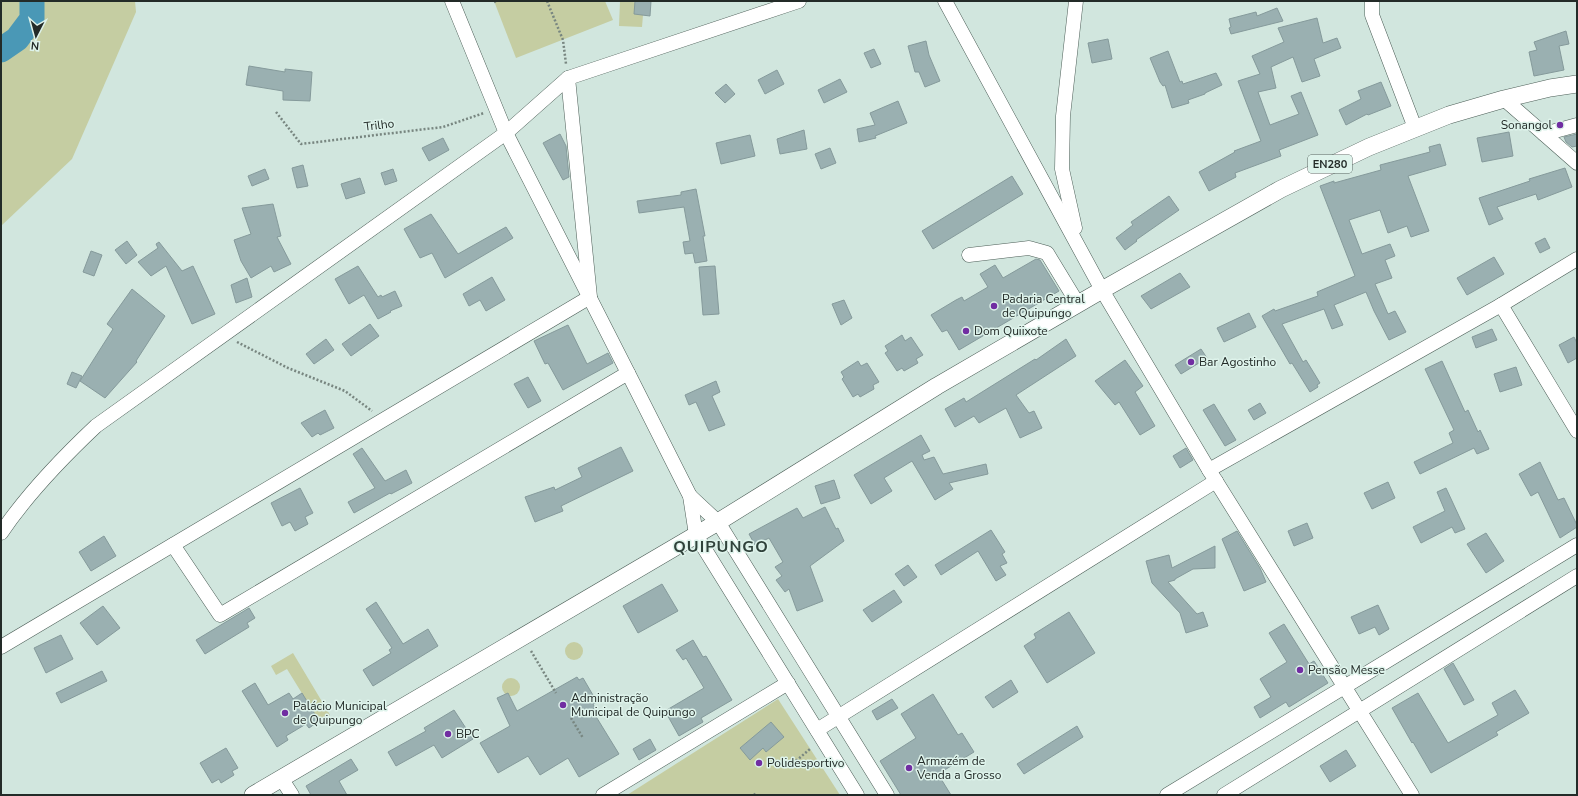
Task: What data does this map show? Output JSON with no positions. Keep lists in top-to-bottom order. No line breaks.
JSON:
{"streets":{"main road":["EN280"],"path":["Trilho"]},"districts":["QUIPUNGO"],"places":["Sonangol","Padaria Central de Quipungo","Dom Quiixote","Bar Agostinho","Pensão Messe","Administração Municipal de Quipungo","Palácio Municipal de Quipungo","BPC","Polidesportivo","Armazém de Venda a Grosso"],"north":"bottom"}
